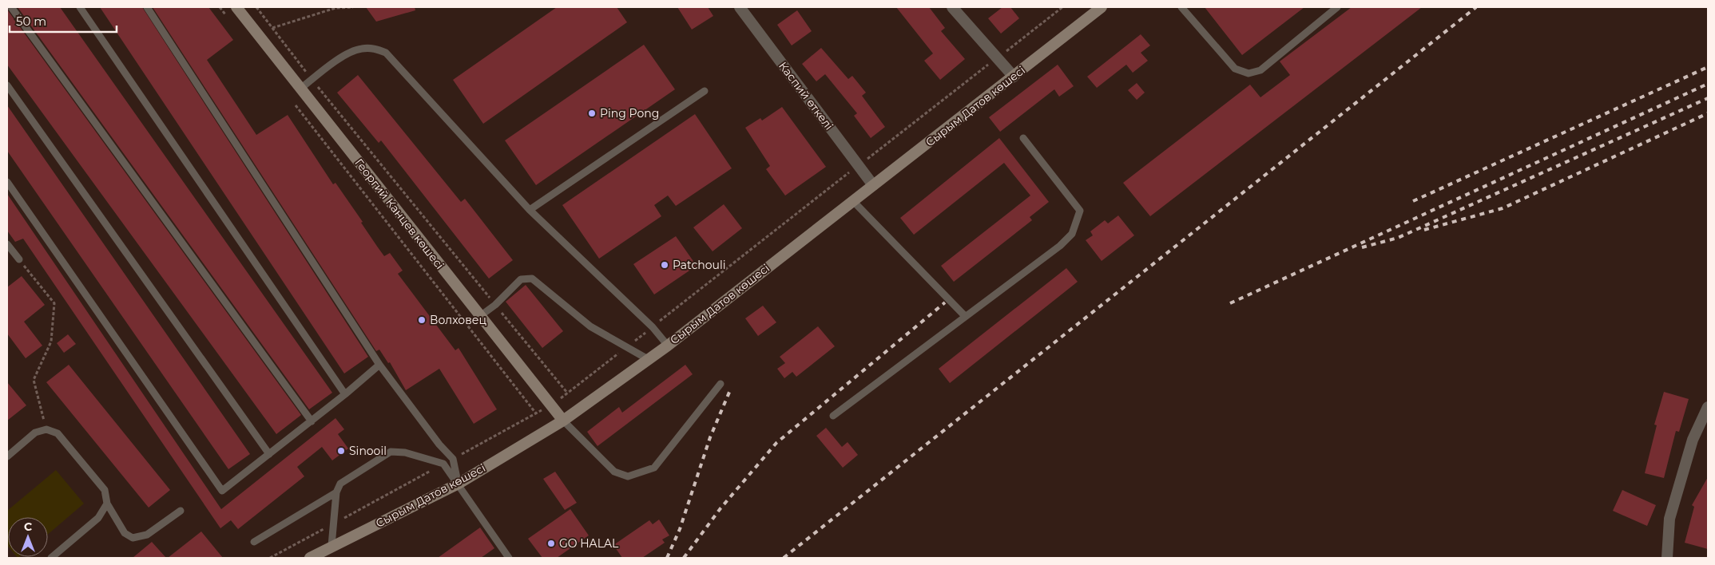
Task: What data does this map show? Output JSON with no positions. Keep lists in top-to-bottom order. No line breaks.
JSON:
{"streets":{"main road":["Сырым Датов көшесі","Георгий Канцев көшесі"],"street":["Каспий өткелі"]},"crossings":[["Каспий өткелі","Сырым Датов көшесі"],["Сырым Датов көшесі","Георгий Канцев көшесі"]],"places":["Ping Pong","Patchouli","Волховец","Sinooil","GO HALAL"],"scale_bar":"50 m","north":"top"}
